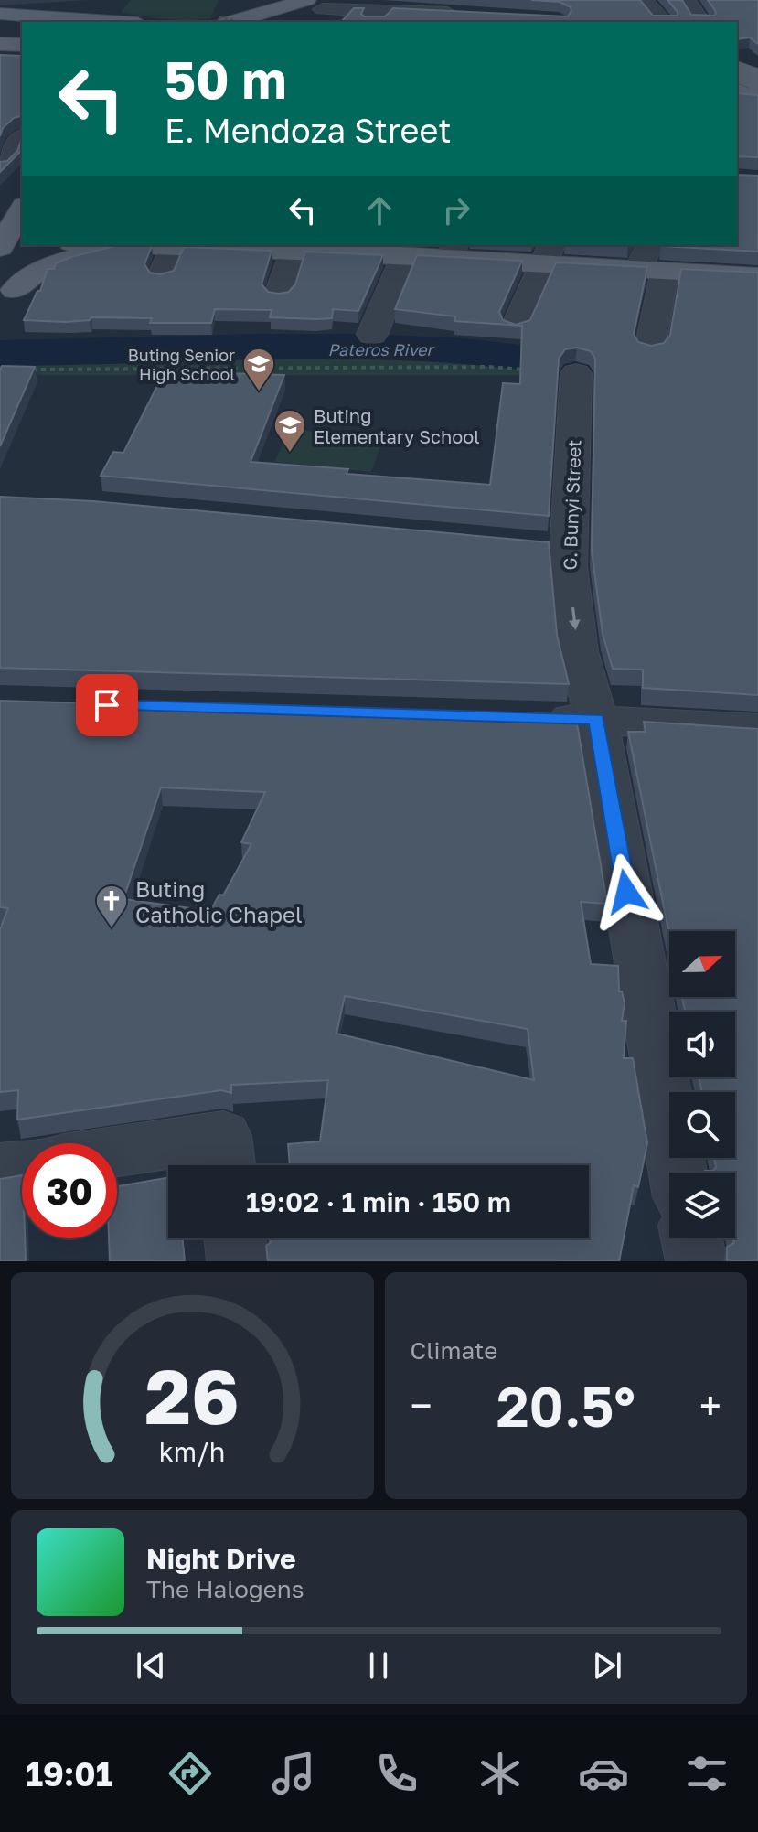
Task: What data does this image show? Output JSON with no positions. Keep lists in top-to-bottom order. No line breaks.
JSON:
{"streets":{"street":["G. Bunyi Street"]},"one_way":["G. Bunyi Street"],"water":["Pateros River"],"places":{"school or university":["Buting Senior High School","Buting Elementary School"],"church":["Buting Catholic Chapel"]},"north":"right","page":{"turn":["50 m","E. Mendoza Street"],"limit":"30","trip":"19:02 · 1 min · 150 m","tile":"Climate","heat":["−","20.5°","+"],"song":["Night Drive","The Halogens"],"tabs":"19:01","gauge":["26","km/h"]}}
